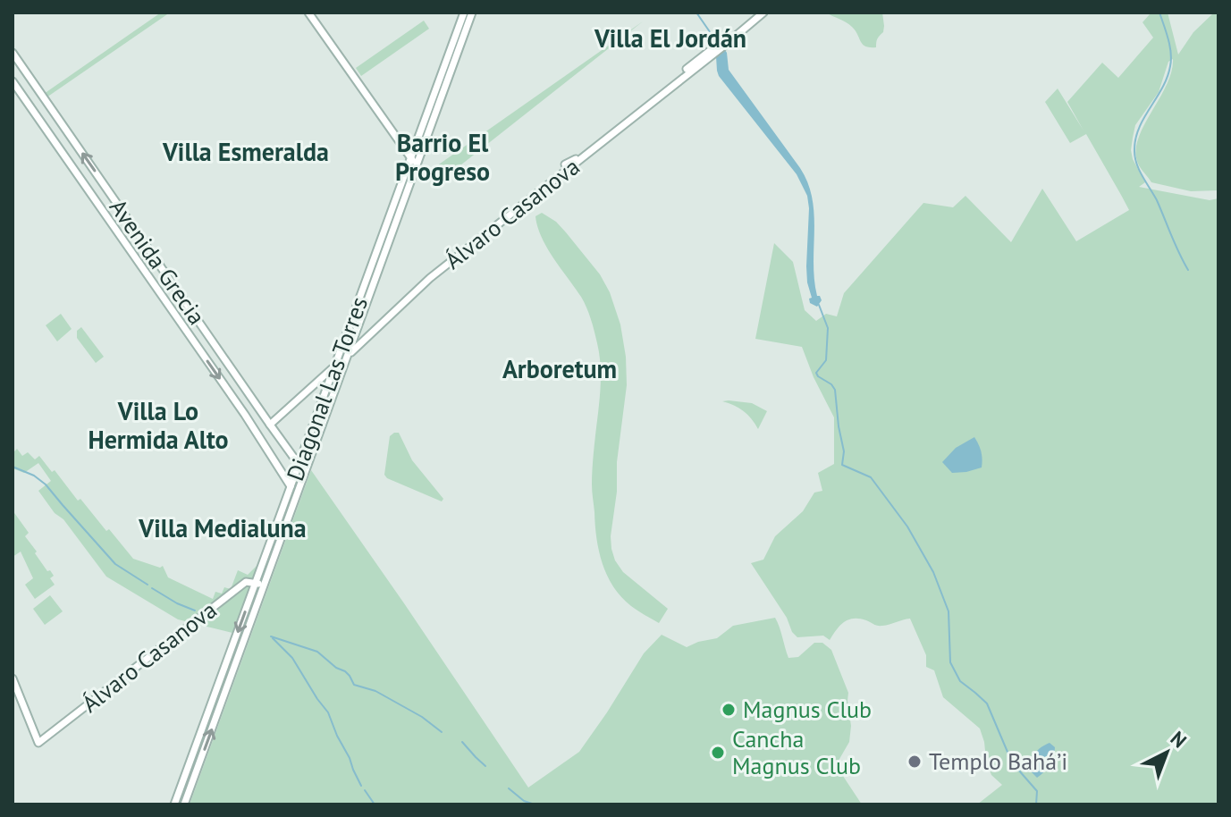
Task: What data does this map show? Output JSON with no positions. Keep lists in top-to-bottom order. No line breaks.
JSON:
{"streets":{"main road":["Álvaro Casanova","Avenida Grecia","Diagonal Las Torres"]},"crossings":[["Álvaro Casanova","Avenida Grecia"],["Álvaro Casanova","Diagonal Las Torres"],["Avenida Grecia","Diagonal Las Torres"]],"districts":["Villa El Jordán","Barrio El Progreso","Villa Esmeralda","Arboretum","Villa Lo Hermida Alto","Villa Medialuna"],"places":["Magnus Club","Cancha Magnus Club","Templo Bahá’i"],"north":"top right"}
